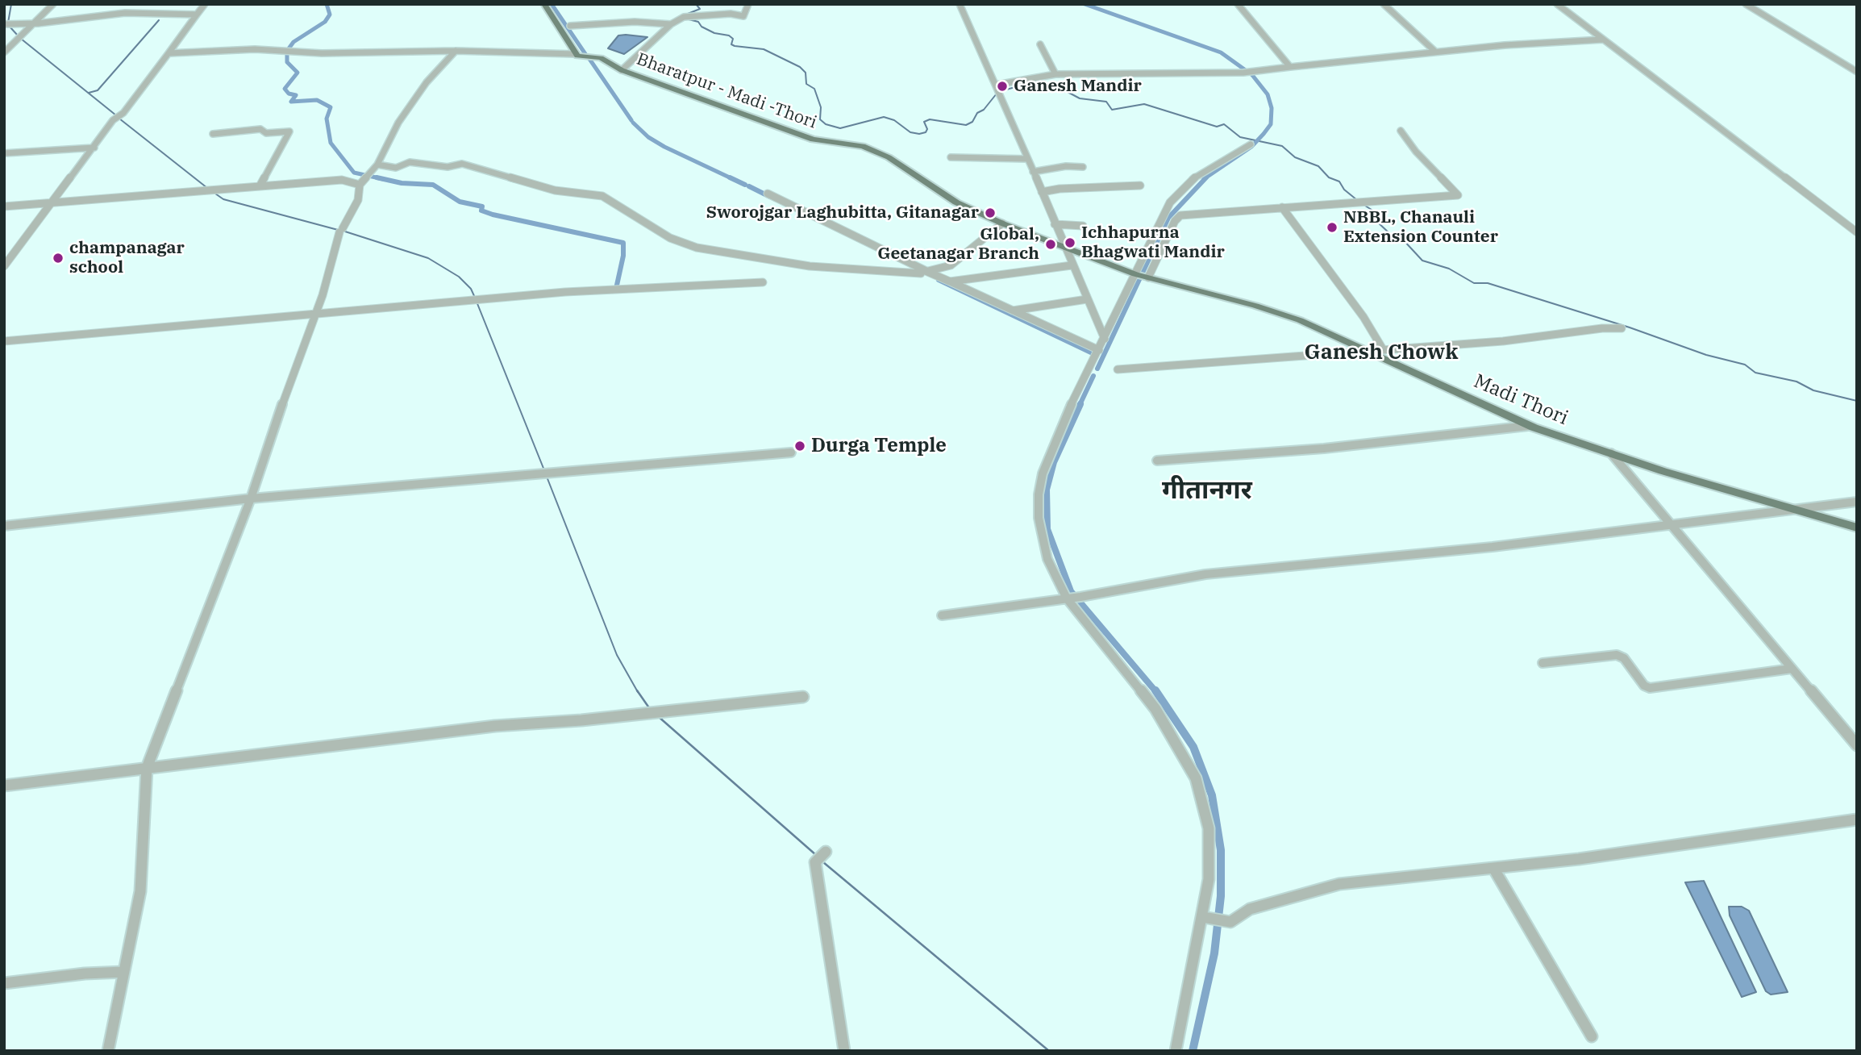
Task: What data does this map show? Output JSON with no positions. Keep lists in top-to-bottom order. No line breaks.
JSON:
{"streets":{"main road":["Bharatpur - Madi -Thori","Madi Thori"]},"crossings":[["Bharatpur - Madi -Thori","Madi Thori"]],"districts":["Ganesh Chowk","गीतानगर"],"places":["Ganesh Mandir","Sworojgar Laghubitta, Gitanagar","NBBL, Chanauli Extension Counter","Ichhapurna Bhagwati Mandir","Global, Geetanagar Branch","champanagar school","Durga Temple"]}
